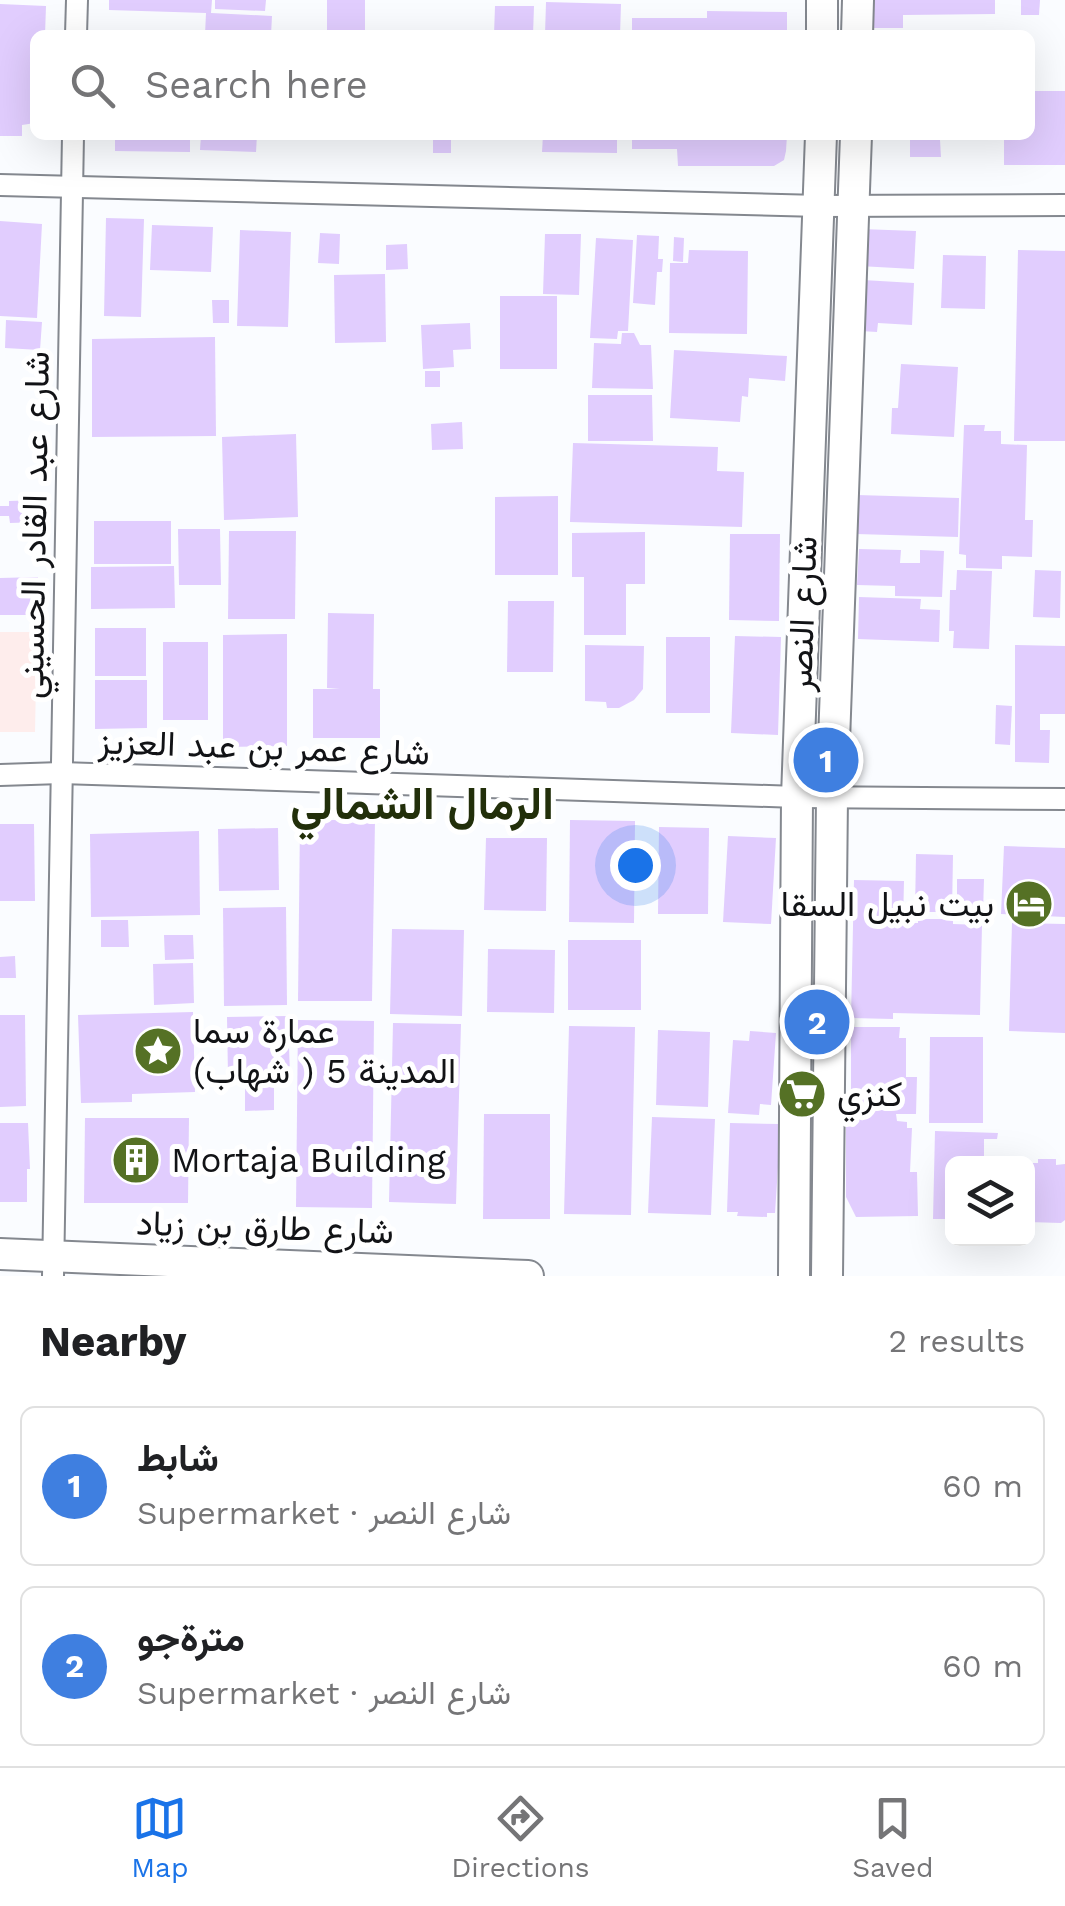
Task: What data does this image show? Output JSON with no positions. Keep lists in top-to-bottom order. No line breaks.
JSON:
{"streets":{"main road":["شارع النصر","شارع طارق بن زياد"],"street":["شارع عبد القادر الحسيني","شارع عمر بن عبد العزيز"]},"crossings":[["شارع عبد القادر الحسيني","شارع عمر بن عبد العزيز"],["شارع عبد القادر الحسيني","شارع طارق بن زياد"],["شارع النصر","شارع عمر بن عبد العزيز"]],"districts":["الرمال الشمالي"],"places":{"hotel":["بيت نبيل السقا"],"place":["عمارة سما المدينة 5 ( شهاب)"],"supermarket":["كنزي"],"building":["Mortaja Building"]},"page":{"search":"Search here","pins":["1","2"],"heading":["Nearby","2 results"],"list":[{"mark":"1","name":"شابط","note":"Supermarket · شارع النصر","value":"60 m"},{"mark":"2","name":"مترةجو","note":"Supermarket · شارع النصر","value":"60 m"}],"nav":["Map","Directions","Saved"]}}
